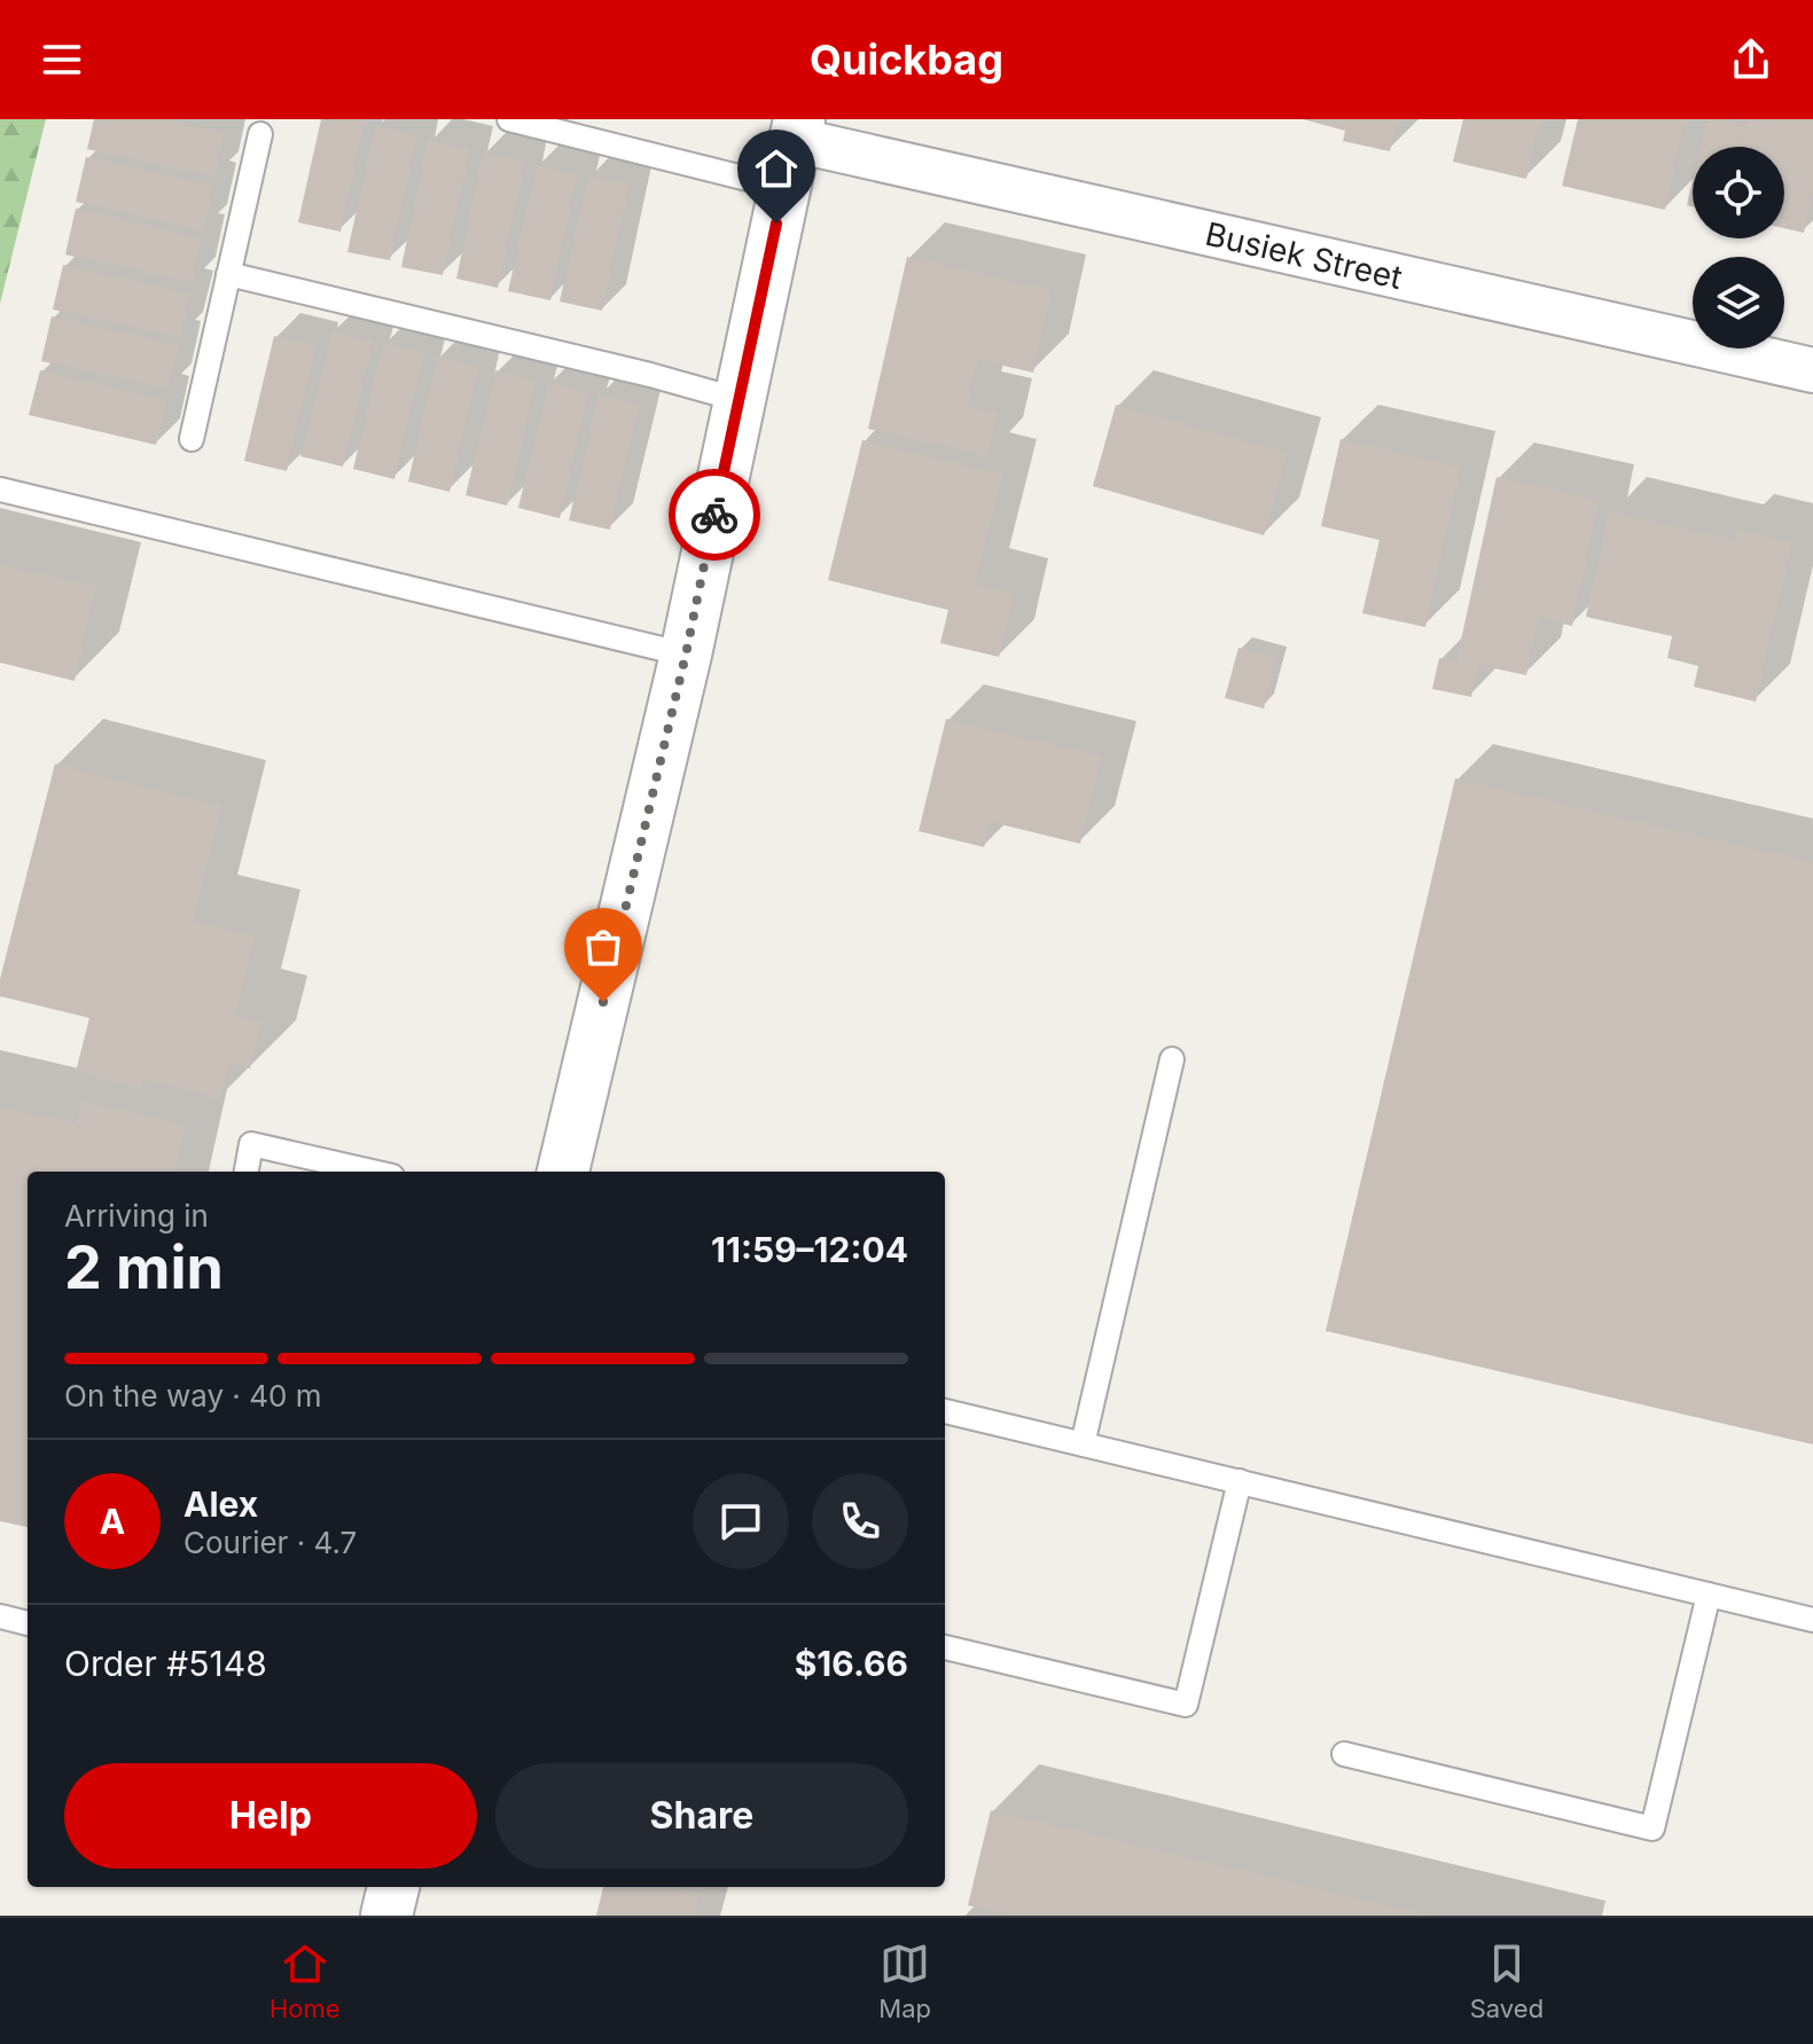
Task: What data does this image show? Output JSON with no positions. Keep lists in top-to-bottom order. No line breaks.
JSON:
{"streets":{"street":["Busiek Street"]},"page":{"header":"Quickbag","heading":["2 min","Arriving in","11:59–12:04"],"panel":["Alex","Courier · 4.7","Order #5148","$16.66"],"bar":"On the way · 40 m","round":"A","buttons":["Help","Share"],"tabs":["Home","Map","Saved"]}}
